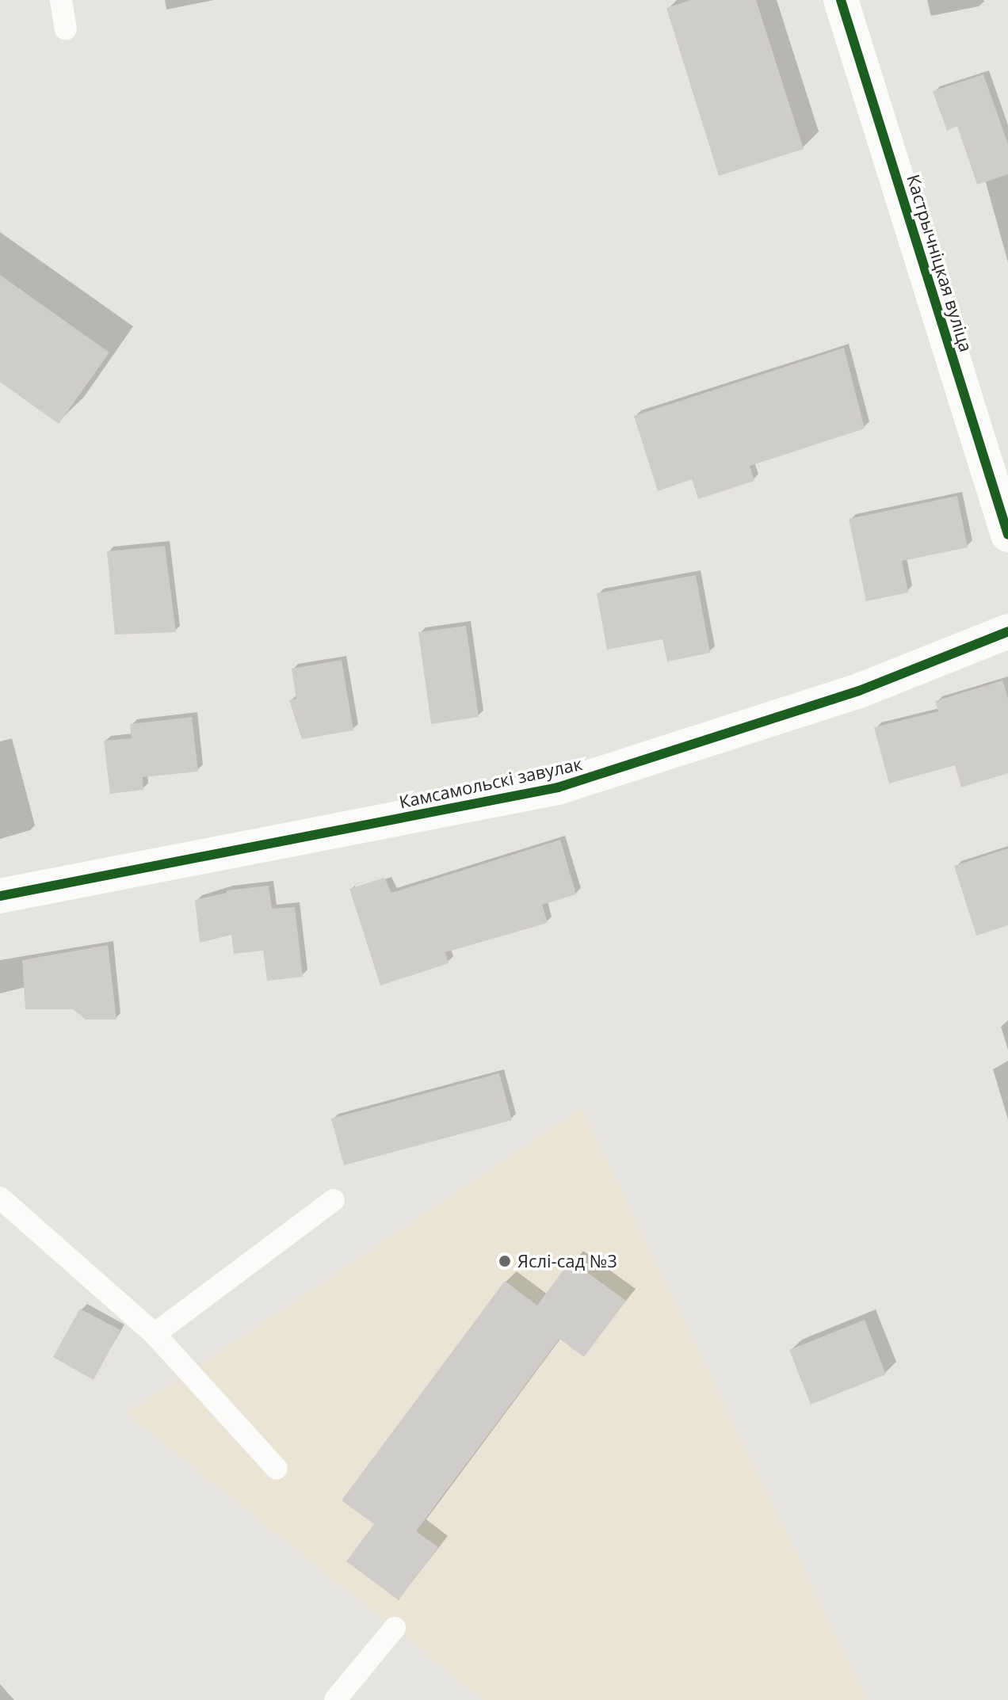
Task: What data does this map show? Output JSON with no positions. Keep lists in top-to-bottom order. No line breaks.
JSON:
{"streets":{"street":["Кастрычніцкая вуліца","Камсамольскі завулак"]},"places":["Яслі-сад №3"]}
